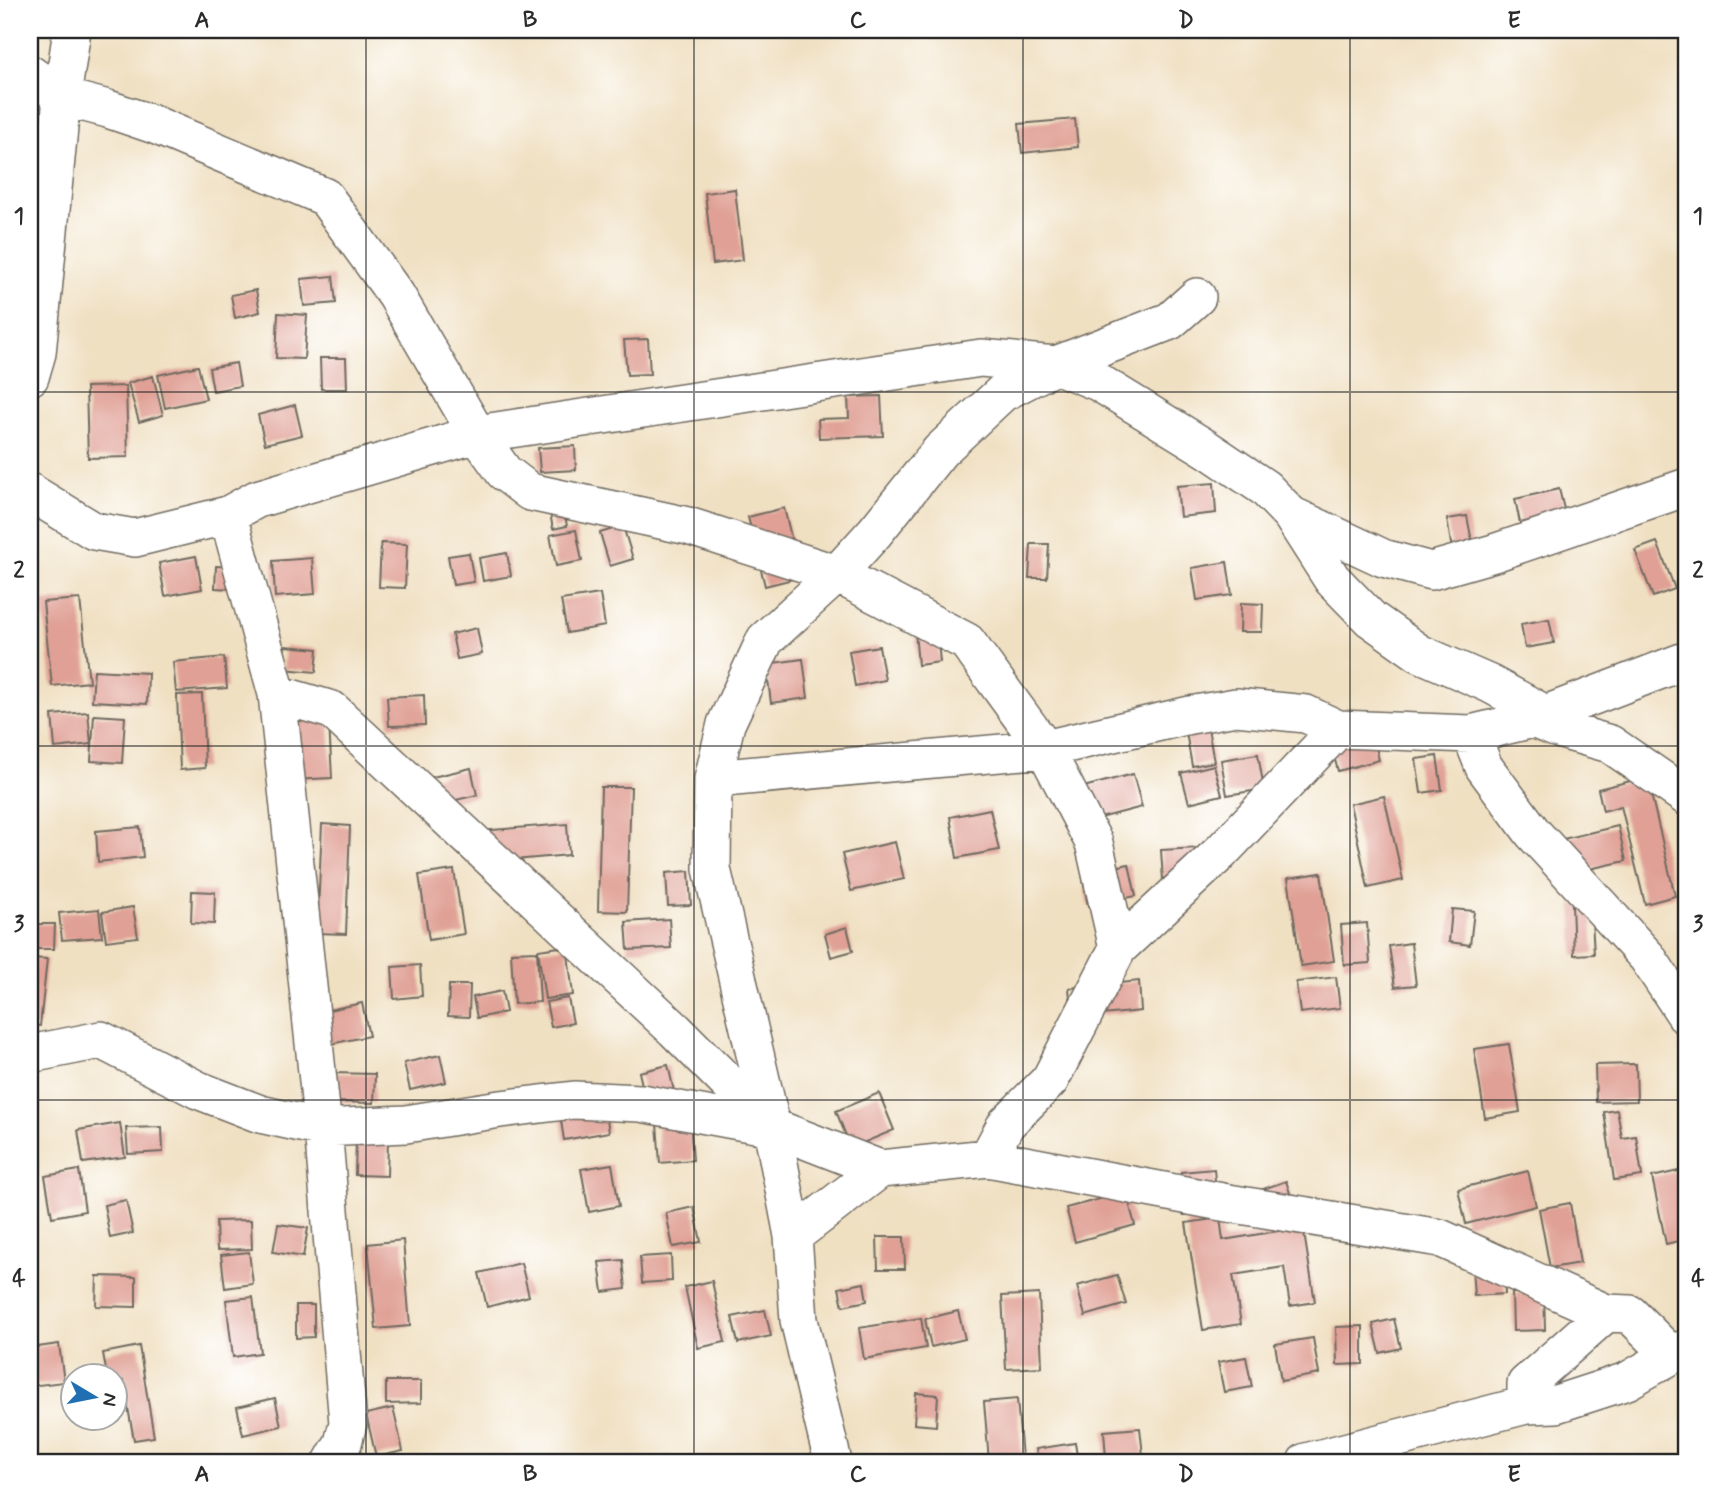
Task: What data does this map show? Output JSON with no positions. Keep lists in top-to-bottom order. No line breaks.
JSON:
{"north":"right","grid":{"columns":["A","B","C","D","E"],"rows":["1","2","3","4"]}}
